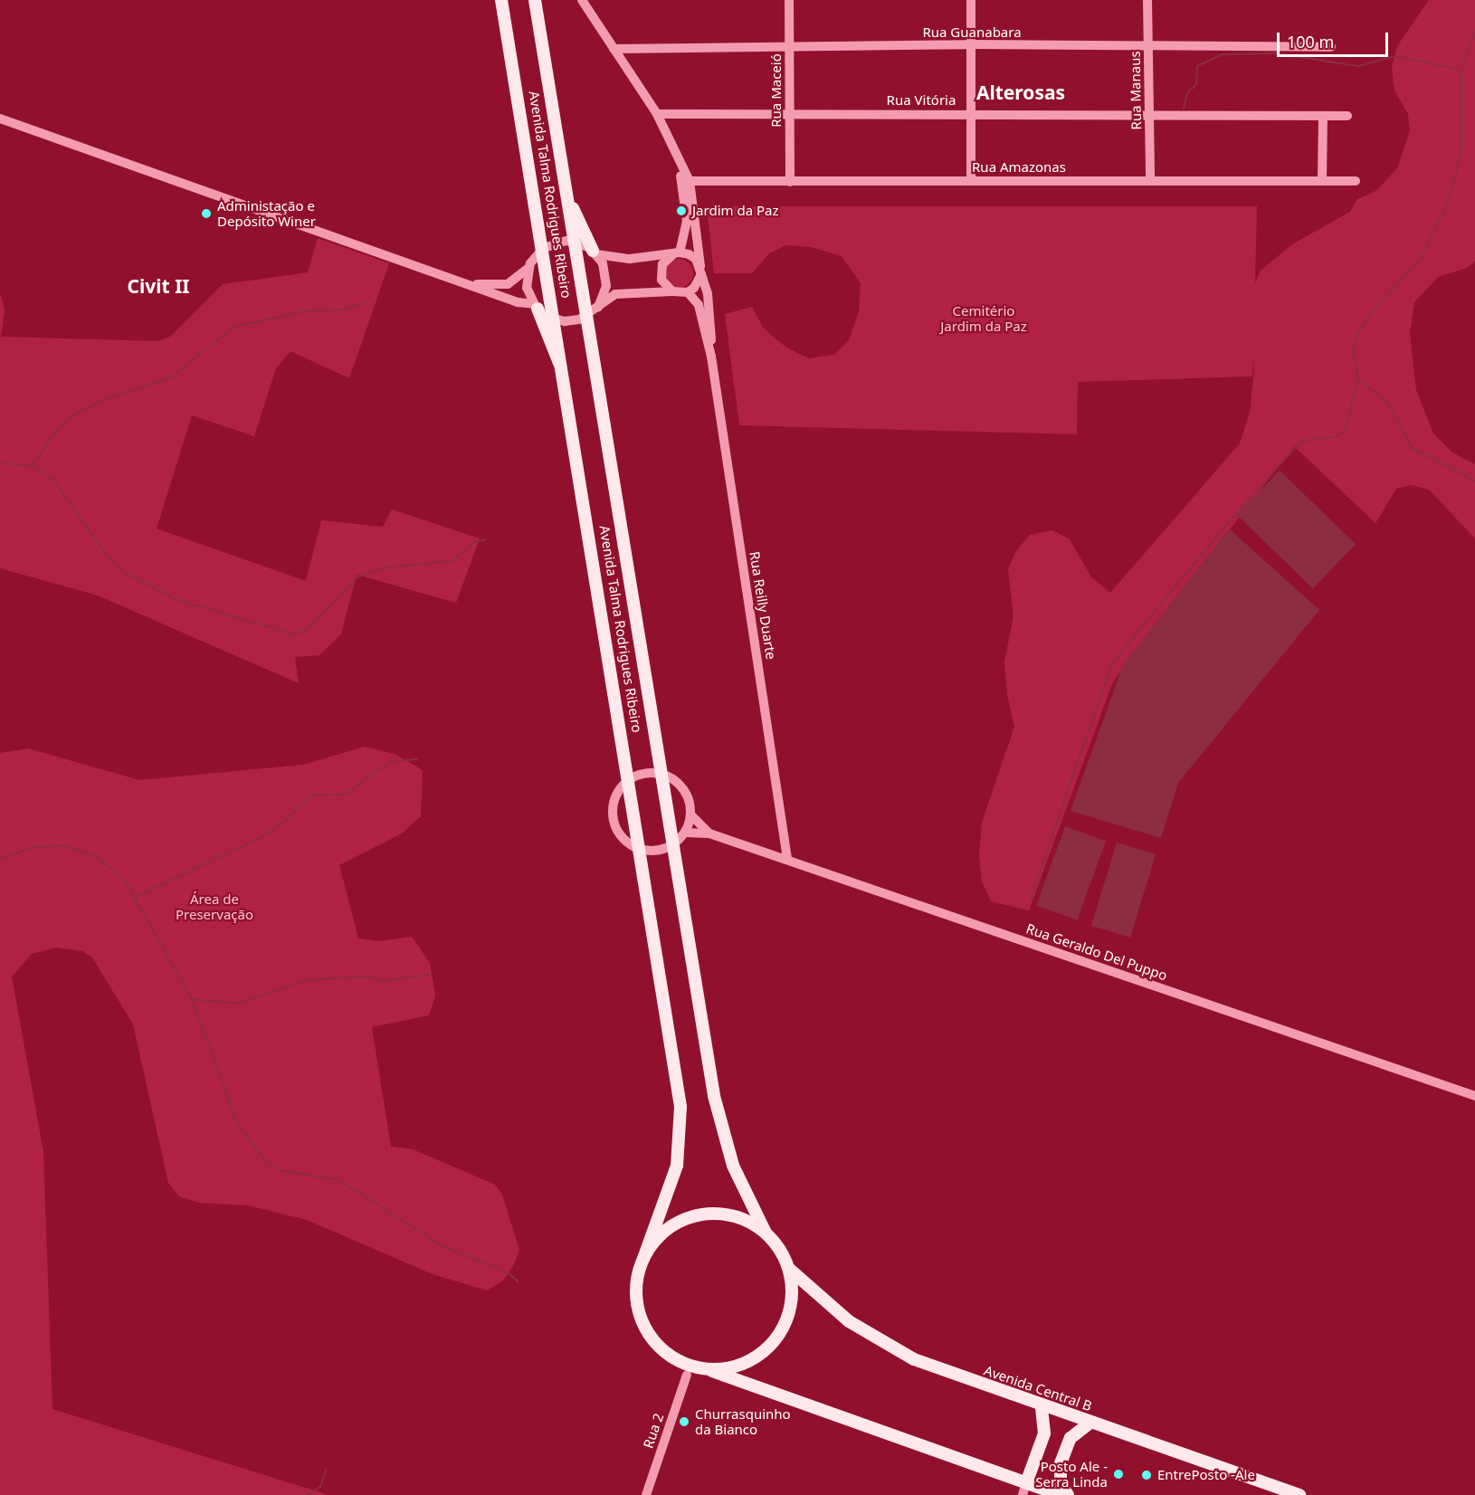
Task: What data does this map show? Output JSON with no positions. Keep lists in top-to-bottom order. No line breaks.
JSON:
{"streets":{"main road":["Avenida Talma Rodrigues Ribeiro","Avenida Central B"],"street":["Rua Guanabara","Rua Maceió","Rua Manaus","Rua Vitória","Rua Amazonas","Rua Reilly Duarte","Rua Geraldo Del Puppo","Rua 2"]},"crossings":[["Rua Guanabara","Rua Maceió"],["Rua Guanabara","Rua Manaus"],["Rua Guanabara","Rua Reilly Duarte"],["Rua Maceió","Rua Vitória"],["Rua Maceió","Rua Amazonas"],["Rua Manaus","Rua Vitória"],["Rua Manaus","Rua Amazonas"],["Rua Vitória","Rua Reilly Duarte"],["Rua Amazonas","Rua Reilly Duarte"],["Avenida Talma Rodrigues Ribeiro","Avenida Central B"],["Rua Reilly Duarte","Rua Geraldo Del Puppo"]],"districts":["Alterosas","Civit II"],"parks":["Cemitério Jardim da Paz","Área de Preservação"],"places":["Jardim da Paz","Administação e Depósito Winer","Churrasquinho da Bianco","Posto Ale - Serra Linda","EntrePosto -Ale"],"scale_bar":"100 m"}
